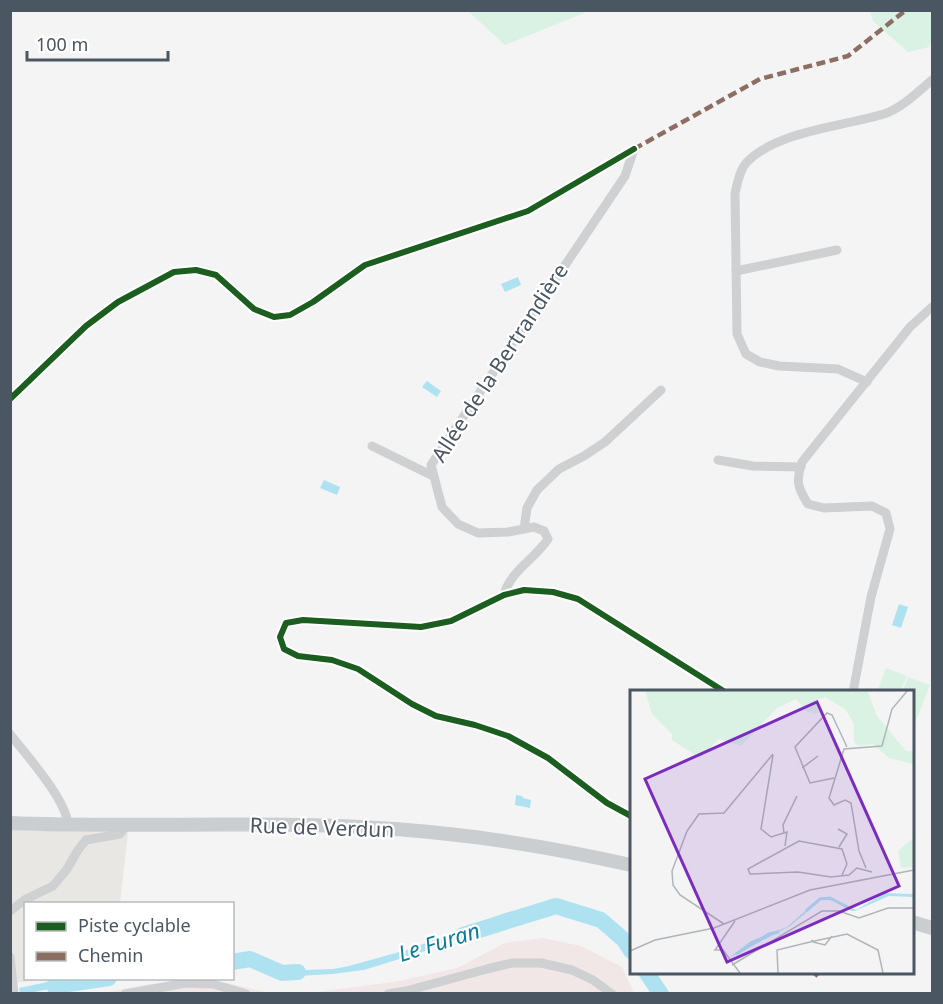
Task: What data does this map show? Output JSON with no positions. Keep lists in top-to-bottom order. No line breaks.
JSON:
{"streets":{"main road":["Rue de Verdun"],"street":["Allée de la Bertrandière"]},"water":["Le Furan"],"legend":["Piste cyclable","Chemin"],"scale_bar":"100 m"}
